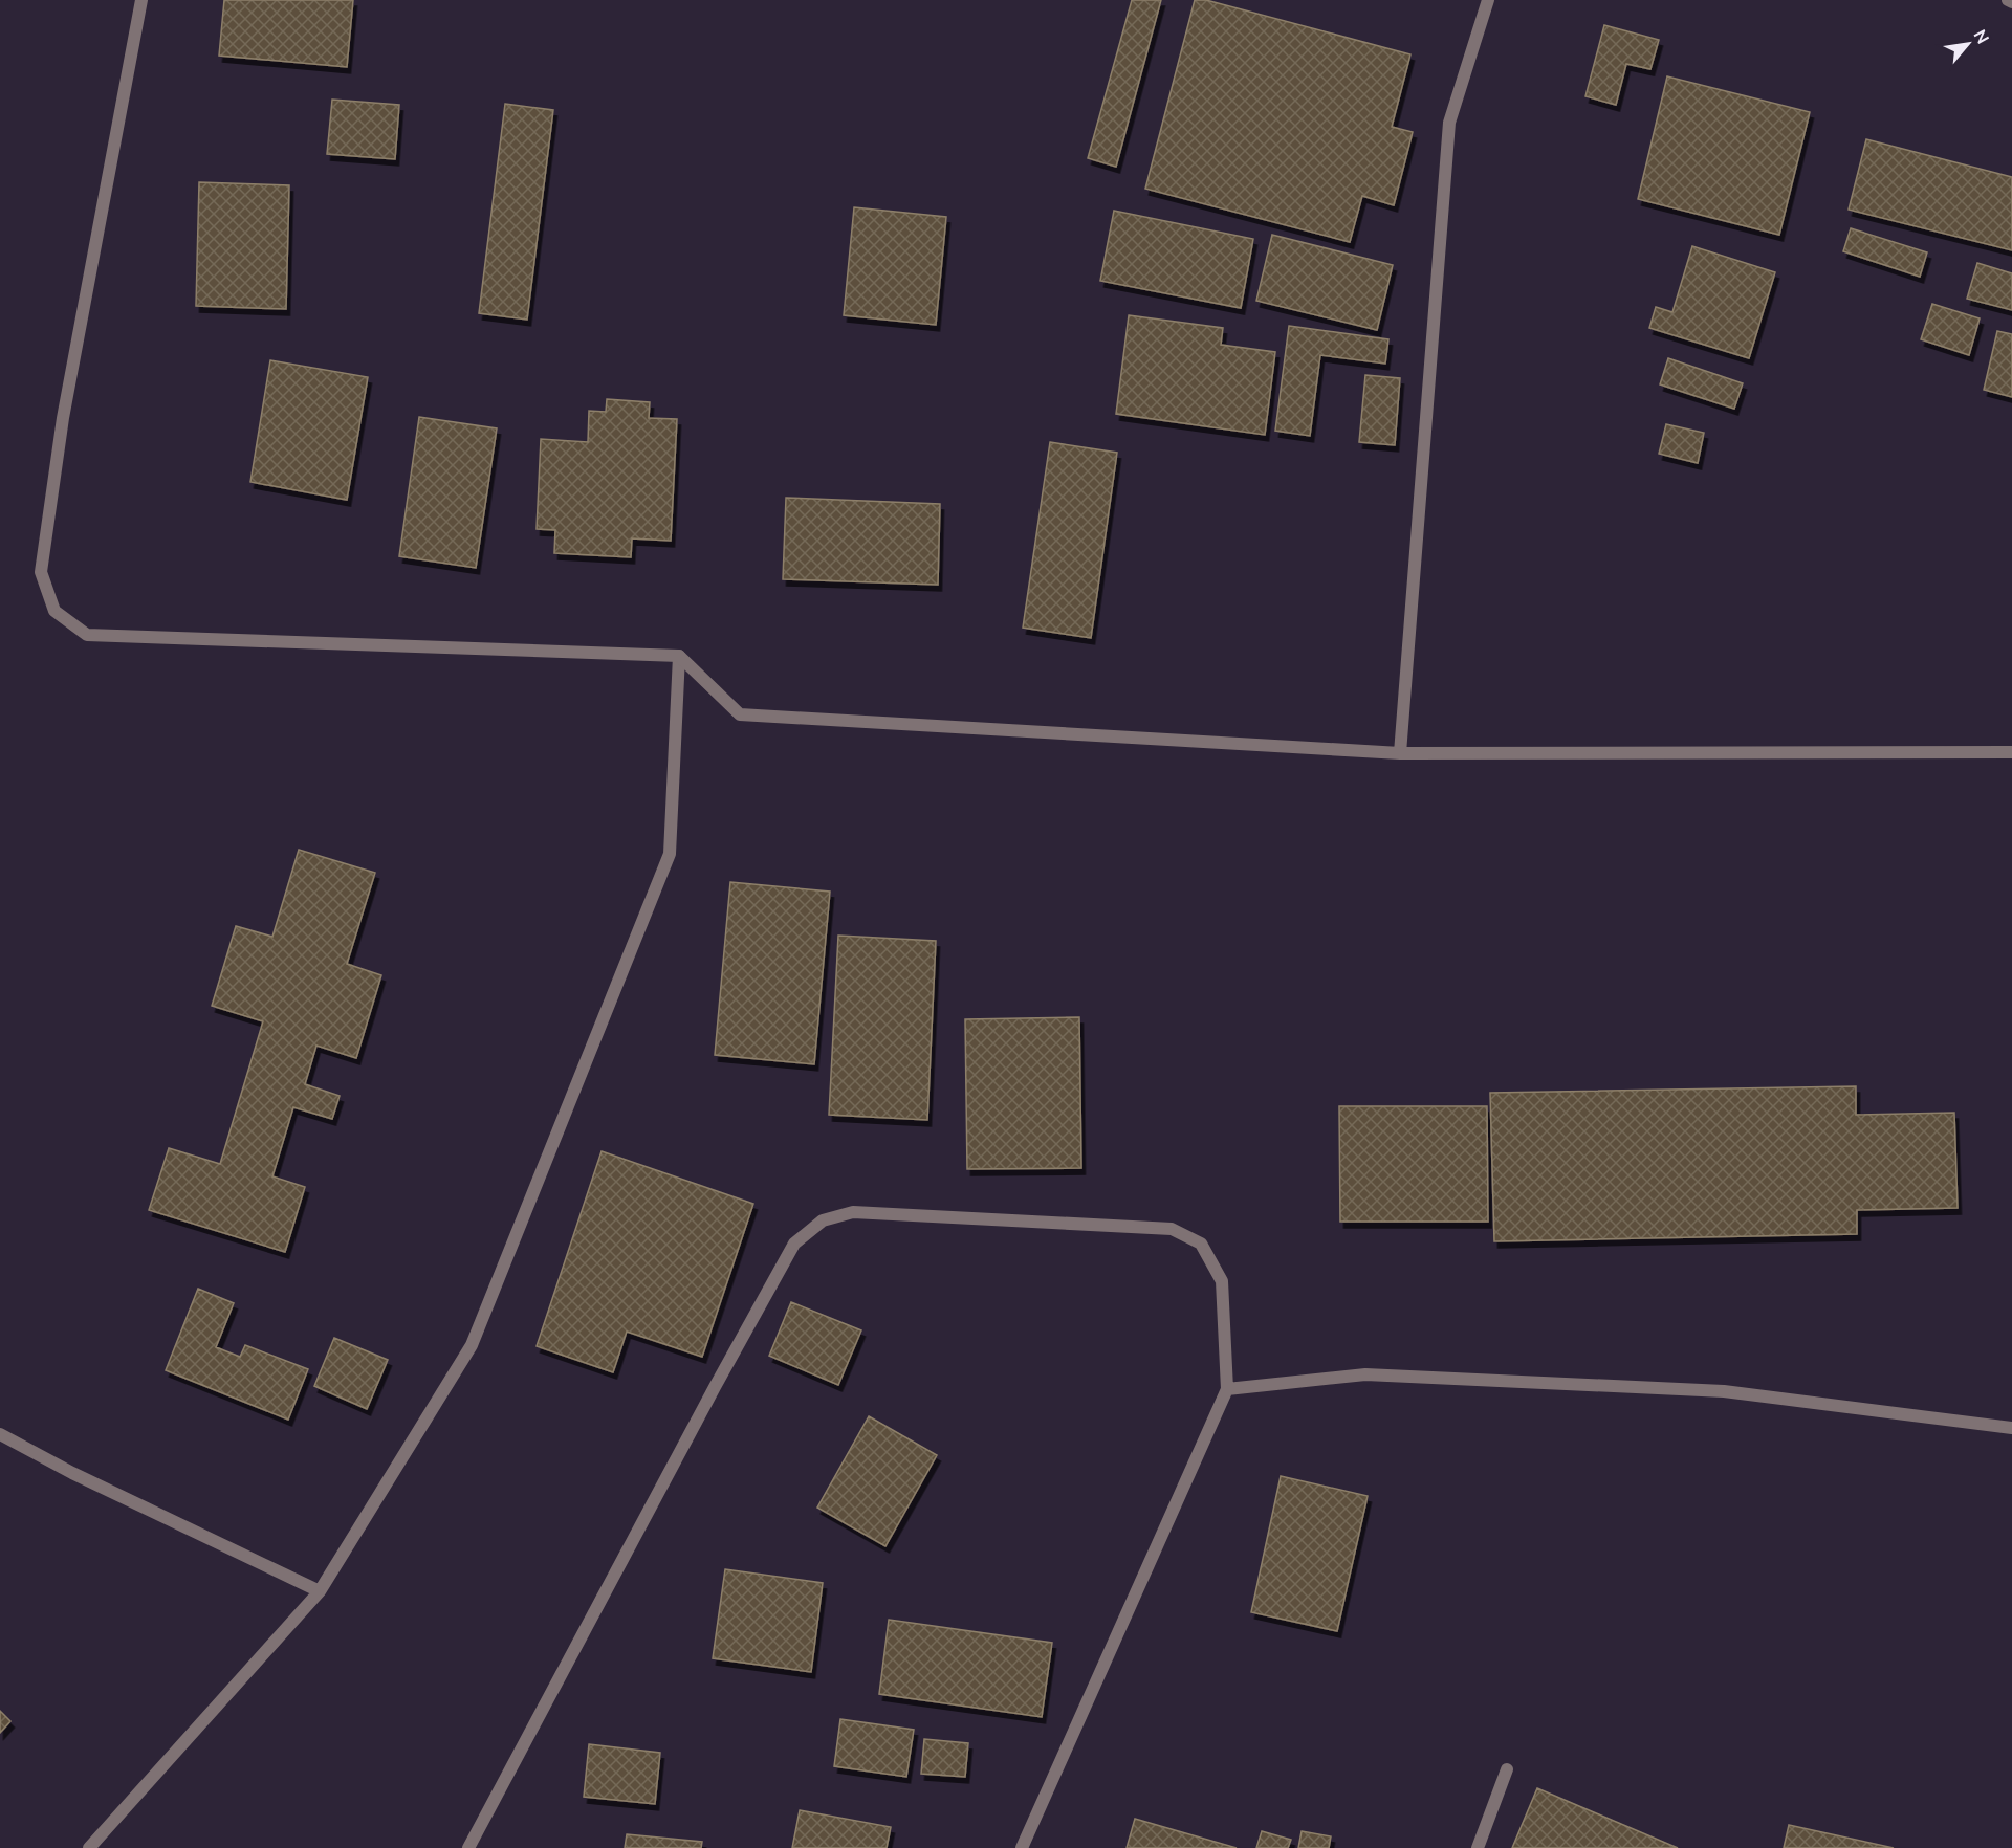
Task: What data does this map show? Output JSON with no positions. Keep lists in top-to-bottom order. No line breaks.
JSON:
{"north":"top right"}
